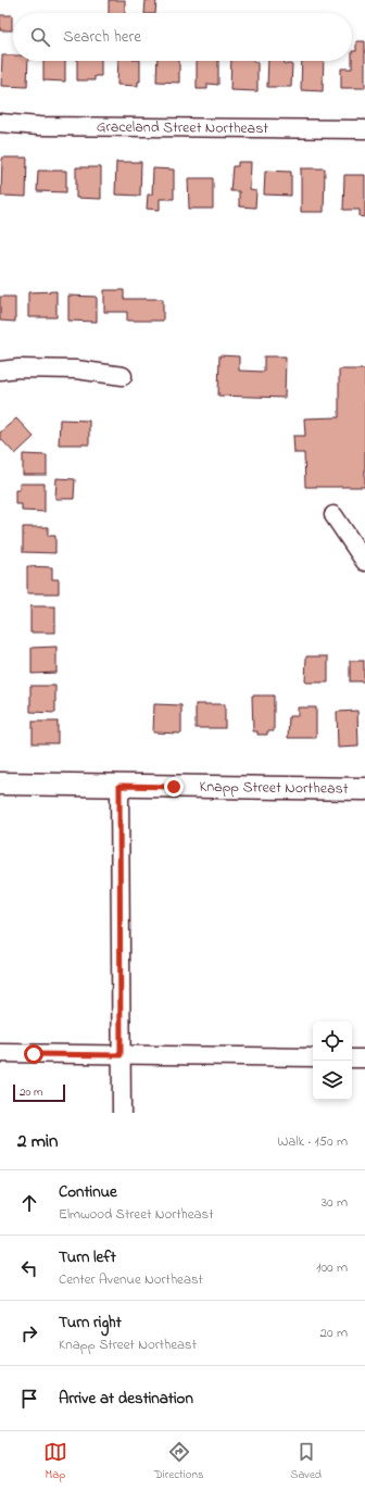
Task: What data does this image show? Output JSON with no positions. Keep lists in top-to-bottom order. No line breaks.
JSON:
{"streets":{"street":["Graceland Street Northeast","Knapp Street Northeast"]},"scale_bar":"20 m","page":{"search":"Search here","scale":"20 m","heading":["2 min","Walk · 150 m"],"list":[["Continue","Elmwood Street Northeast","30 m"],["Turn left","Center Avenue Northeast","100 m"],["Turn right","Knapp Street Northeast","20 m"],"Arrive at destination"],"nav":["Map","Directions","Saved"]}}
